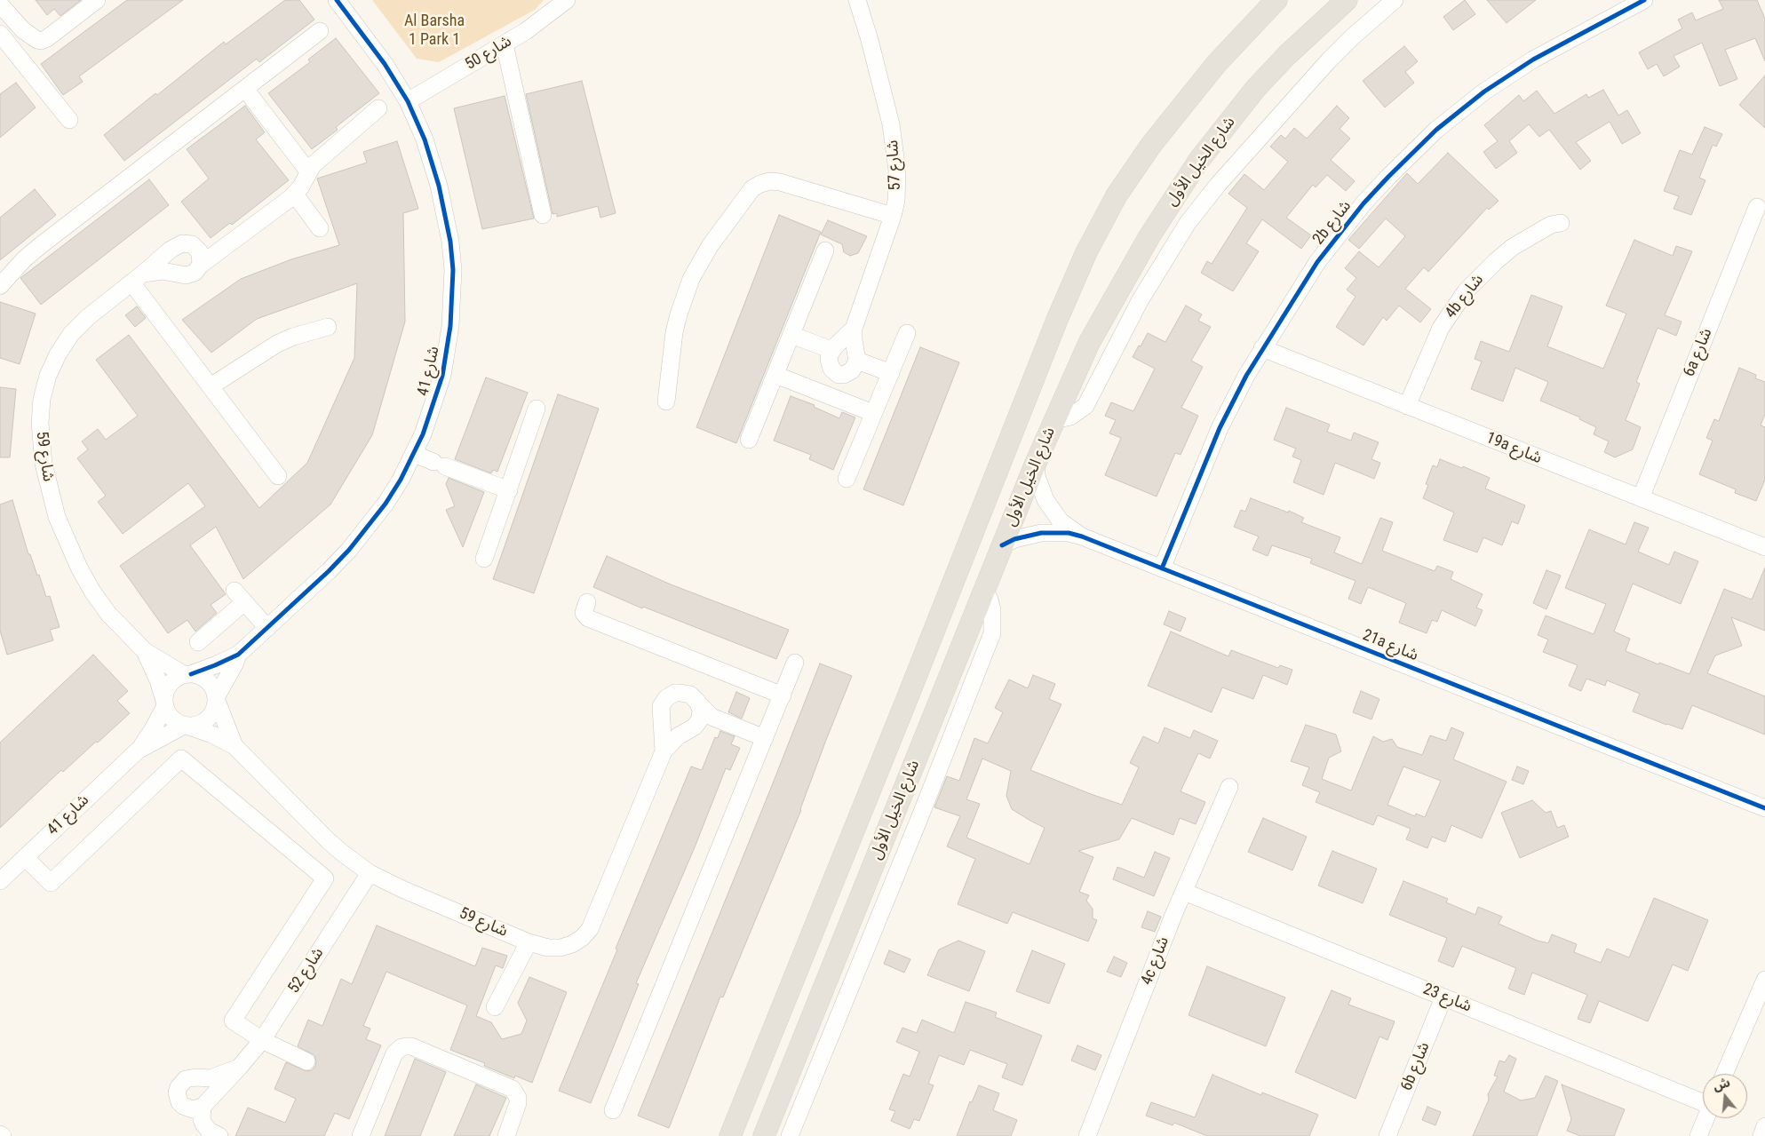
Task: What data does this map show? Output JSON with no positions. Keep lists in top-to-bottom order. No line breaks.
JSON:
{"streets":{"main road":["شارع الخيل الأول"],"street":["شارع 50","شارع 57","2b شارع","4b شارع","6a شارع","شارع 41","19a شارع","شارع 59","21a شارع","4c شارع","شارع 52","شارع 23","6b شارع"]},"crossings":[["شارع 50","شارع 41"],["شارع الخيل الأول","21a شارع"],["2b شارع","19a شارع"],["2b شارع","21a شارع"],["4b شارع","19a شارع"],["6a شارع","19a شارع"],["شارع 41","شارع 59"],["شارع 59","شارع 52"],["4c شارع","شارع 23"],["شارع 23","6b شارع"]],"parks":["Al Barsha 1 Park 1"],"north":"top"}
